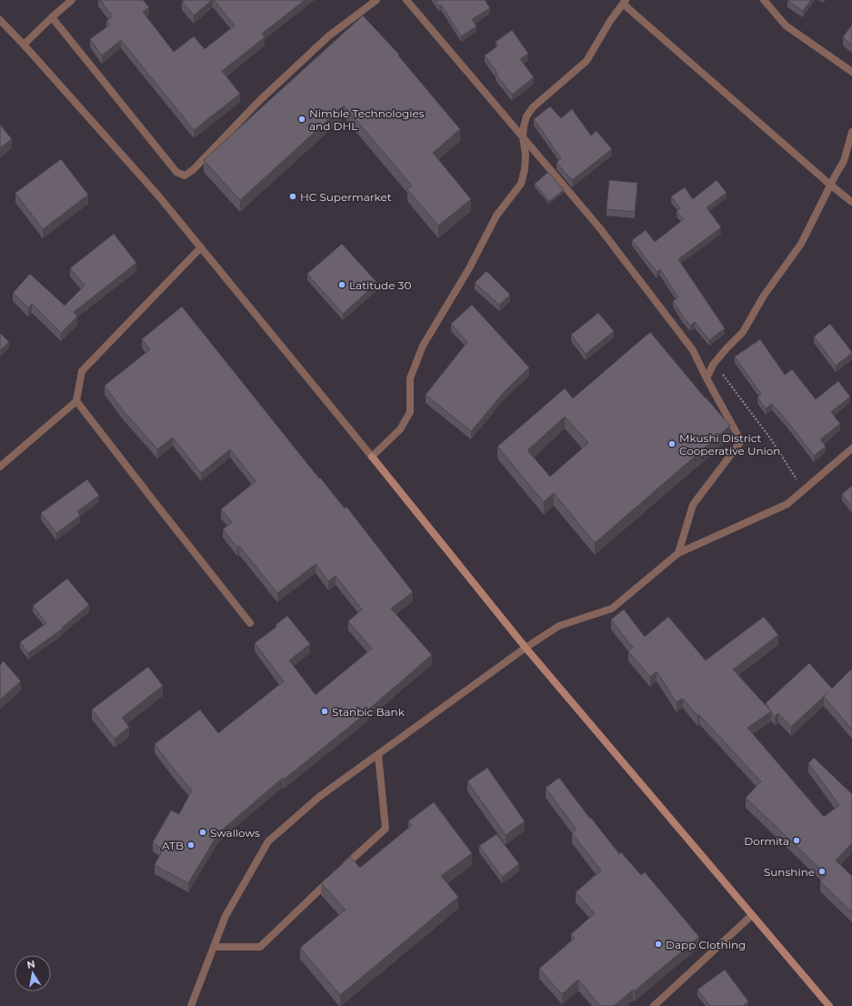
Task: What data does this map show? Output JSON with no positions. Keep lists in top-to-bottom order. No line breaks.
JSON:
{"places":["Nimble Technologies and DHL","HC Supermarket","Latitude 30","Mkushi District Cooperative Union","Stanbic Bank","Swallows","Dormita","ATB","Sunshine","Dapp Clothing"],"north":"top"}
